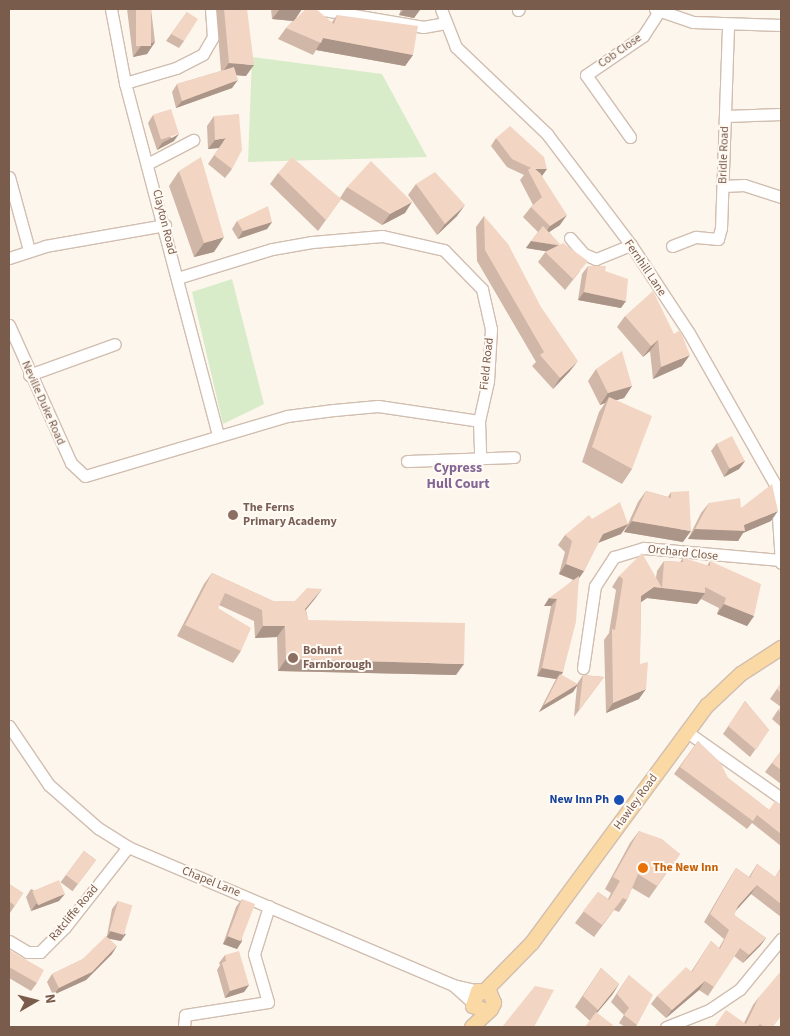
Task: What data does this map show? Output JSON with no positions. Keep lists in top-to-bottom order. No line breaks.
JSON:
{"streets":{"main road":["Hawley Road"],"street":["Cob Close","Bridle Road","Clayton Road","Fernhill Lane","Field Road","Neville Duke Road","Orchard Close","Chapel Lane","Ratcliffe Road"]},"crossings":[["Clayton Road","Field Road"],["Clayton Road","Neville Duke Road"],["Fernhill Lane","Orchard Close"],["Hawley Road","Chapel Lane"],["Chapel Lane","Ratcliffe Road"]],"districts":["Cypress Hull Court"],"places":["The Ferns Primary Academy","Bohunt Farnborough","New Inn Ph","The New Inn"],"north":"right"}
